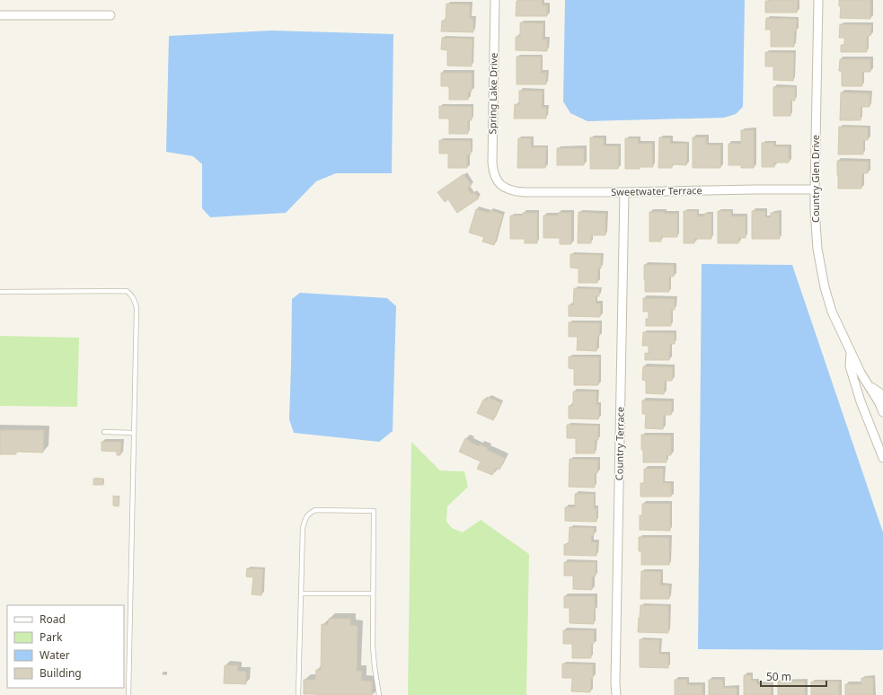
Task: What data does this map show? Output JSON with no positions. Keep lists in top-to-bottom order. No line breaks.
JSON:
{"streets":{"street":["Spring Lake Drive","Country Glen Drive","Sweetwater Terrace","Country Terrace"]},"crossings":[["Spring Lake Drive","Sweetwater Terrace"],["Country Glen Drive","Sweetwater Terrace"],["Sweetwater Terrace","Country Terrace"]],"legend":["Road","Park","Water","Building"],"scale_bar":"50 m"}
